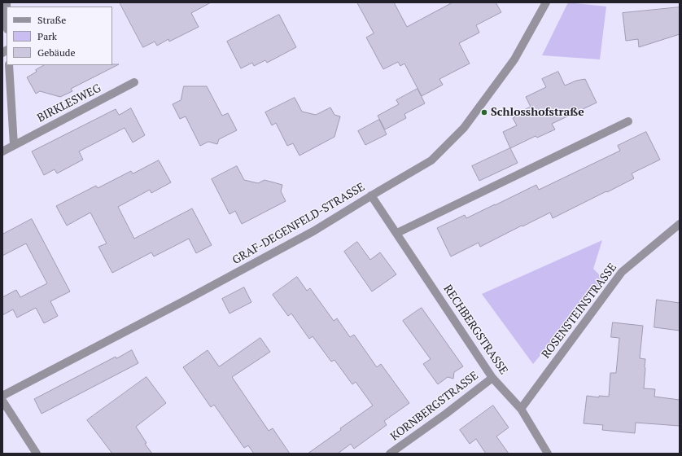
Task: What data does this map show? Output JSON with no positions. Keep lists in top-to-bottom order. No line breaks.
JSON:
{"streets":{"street":["BIRKLESWEG","GRAF-DEGENFELD-STRASSE","ROSENSTEINSTRASSE","RECHBERGSTRASSE","KORNBERGSTRASSE"]},"crossings":[["GRAF-DEGENFELD-STRASSE","RECHBERGSTRASSE"],["ROSENSTEINSTRASSE","RECHBERGSTRASSE"],["RECHBERGSTRASSE","KORNBERGSTRASSE"]],"places":["Schlosshofstraße"],"legend":["Straße","Park","Gebäude"]}
